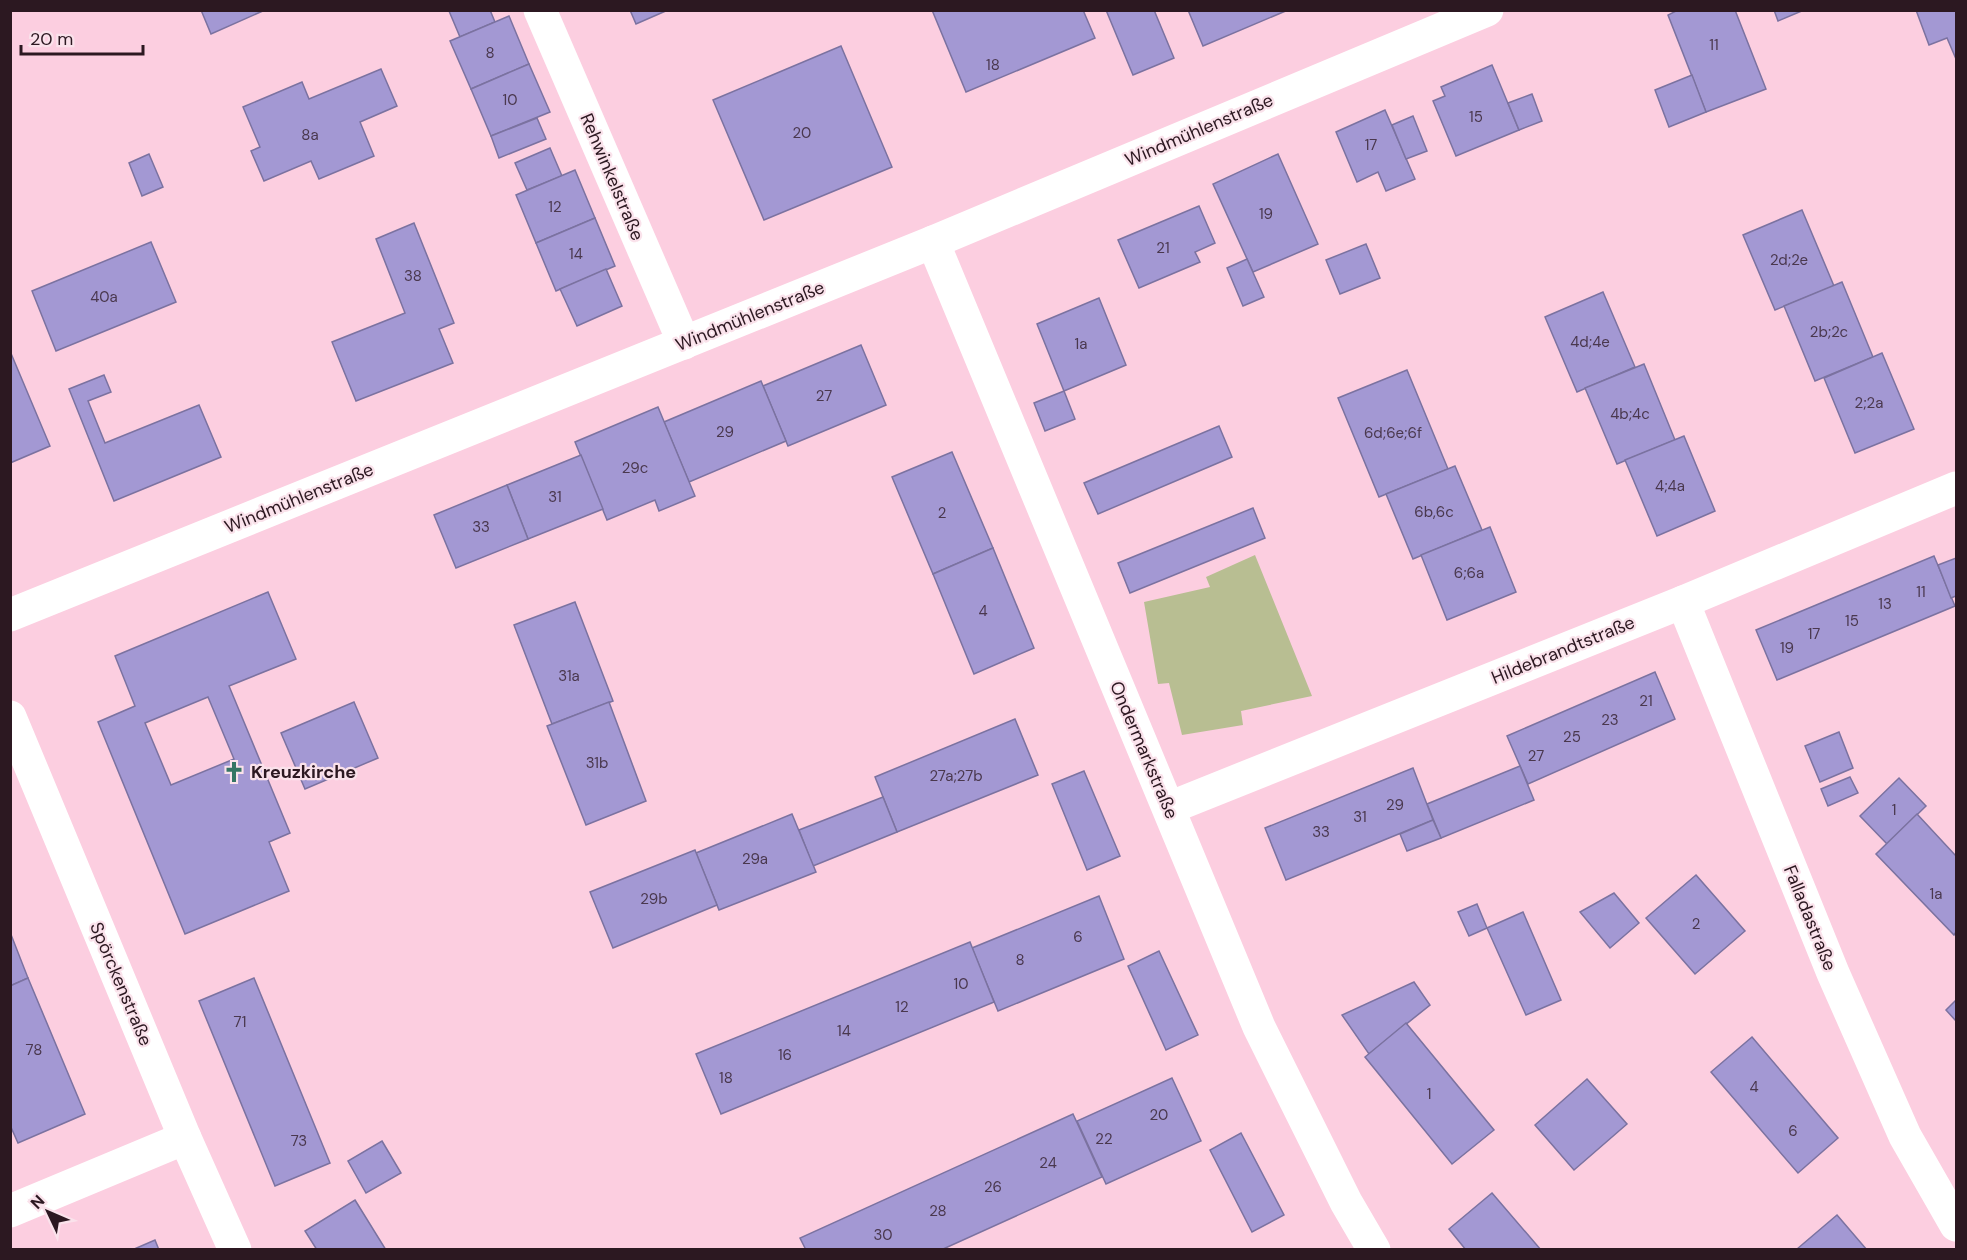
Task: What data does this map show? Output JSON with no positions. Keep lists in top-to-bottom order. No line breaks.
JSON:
{"streets":{"street":["Windmühlenstraße","Rehwinkelstraße","Hildebrandtstraße","Ondermarkstraße","Falladastraße","Spörckenstraße"]},"crossings":[["Windmühlenstraße","Rehwinkelstraße"],["Windmühlenstraße","Ondermarkstraße"],["Hildebrandtstraße","Ondermarkstraße"],["Hildebrandtstraße","Falladastraße"]],"places":{"church":["Kreuzkirche"]},"house_numbers":["11","8","18","10","15","20","8a","17","12","19","21","14","2d;2e","38","40a","2b;2c","4d;4e","1a","27","2;2a","4b;4c","29","6d;6e;6f","29c","4;4a","31","6b,6c","2","33","6;6a","11","13","4","15","17","19","31a","21","23","25","27","31b","27a;27b","29","1","31","33","29a","1a","29b","2","6","8","10","12","71","14","78","16","18","4","1","20","6","22","73","24","26","28","30"],"scale_bar":"20 m","north":"top left"}
